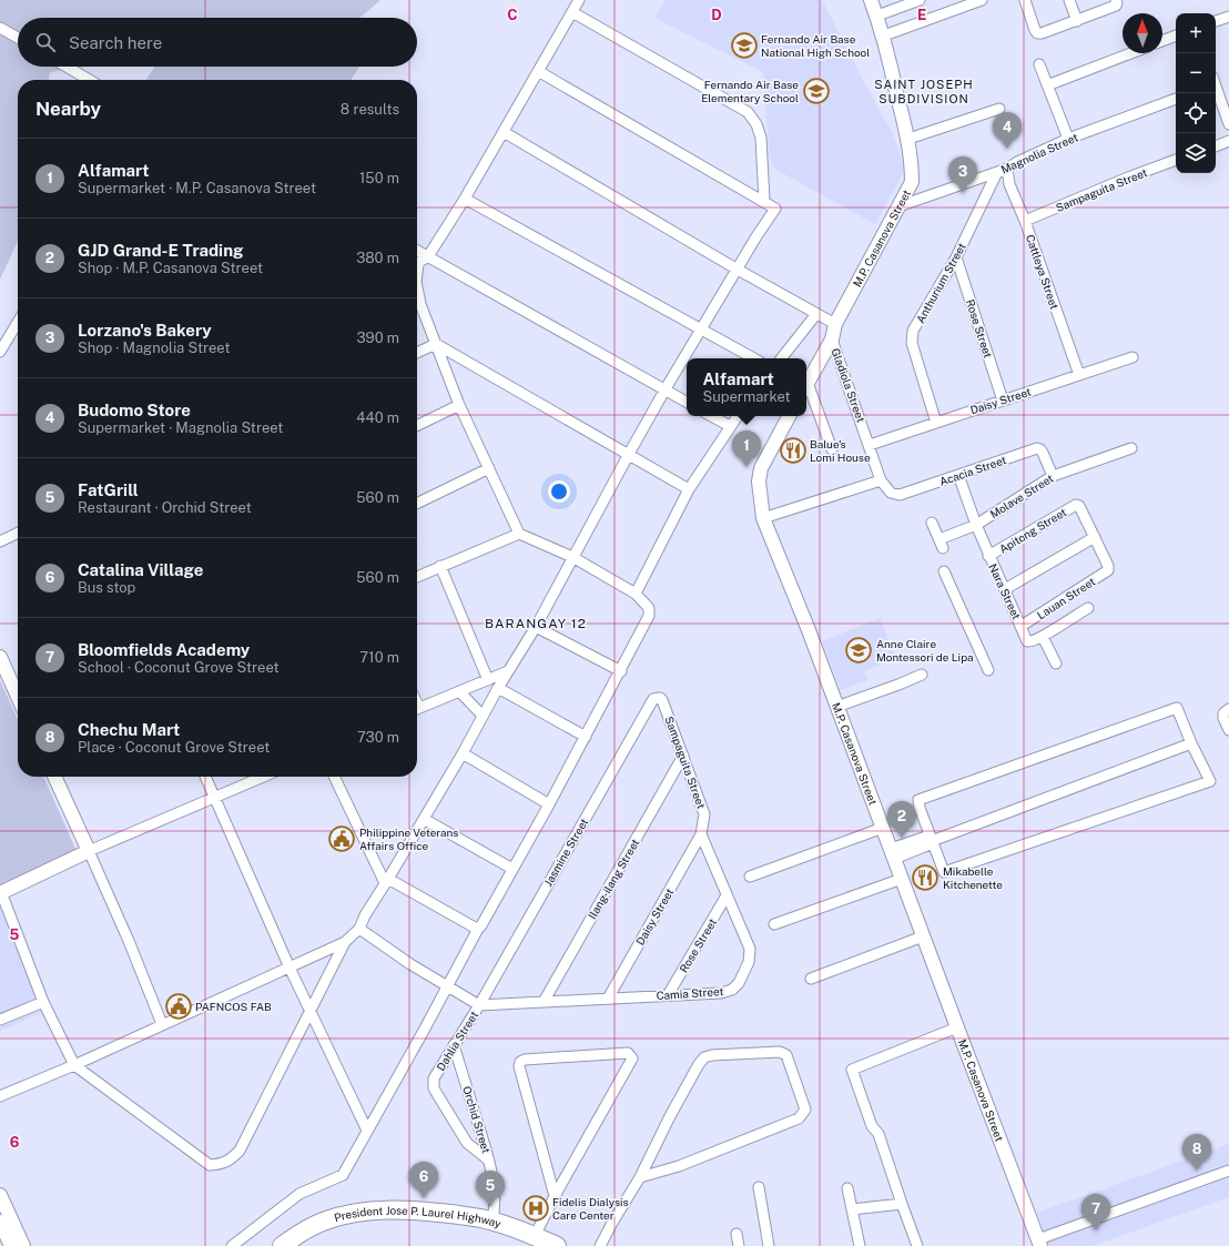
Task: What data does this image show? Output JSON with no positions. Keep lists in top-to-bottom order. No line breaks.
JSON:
{"streets":{"highway":["President Jose P. Laurel Highway"],"street":["Magnolia Street","Sampaguita Street","M.P. Casanova Street","Cattleya Street","Anthurium Street","Rose Street","Gladiola Street","Daisy Street","Acacia Street","Molave Street","Apitong Street","Nara Street","Lauan Street","Jasmine Street","Ilang-ilang Street","Camia Street","Dahlia Street","Orchid Street"]},"crossings":[["Magnolia Street","M.P. Casanova Street"],["Magnolia Street","Cattleya Street"],["Magnolia Street","Anthurium Street"],["Sampaguita Street","Cattleya Street"],["Sampaguita Street","Daisy Street"],["Sampaguita Street","Jasmine Street"],["Sampaguita Street","Ilang-ilang Street"],["Sampaguita Street","Camia Street"],["M.P. Casanova Street","Gladiola Street"],["Cattleya Street","Daisy Street"],["Anthurium Street","Rose Street"],["Anthurium Street","Daisy Street"],["Rose Street","Daisy Street"],["Rose Street","Camia Street"],["Gladiola Street","Daisy Street"],["Gladiola Street","Acacia Street"],["Daisy Street","Camia Street"],["Acacia Street","Molave Street"],["Acacia Street","Nara Street"],["Molave Street","Nara Street"],["Apitong Street","Nara Street"],["Apitong Street","Lauan Street"],["Nara Street","Lauan Street"],["Jasmine Street","Camia Street"],["Jasmine Street","Dahlia Street"],["Ilang-ilang Street","Camia Street"],["Camia Street","Dahlia Street"],["Dahlia Street","Orchid Street"],["Orchid Street","President Jose P. Laurel Highway"]],"districts":["SAINT JOSEPH SUBDIVISION","BARANGAY 12"],"places":{"school or university":["Fernando Air Base National High School","Fernando Air Base Elementary School","Anne Claire Montessori de Lipa"],"restaurant":["Balue's Lomi House","Mikabelle Kitchenette"],"public building":["Philippine Veterans Affairs Office","PAFNCOS FAB"],"hospital":["Fidelis Dialysis Care Center"]},"north":"top","page":{"map_buttons":["+","−"],"search":"Search here","heading":["Nearby","8 results"],"pins":["4","3","1","2","8","6","5","7"],"list":[{"mark":"1","name":"Alfamart","note":"Supermarket · M.P. Casanova Street","value":"150 m"},{"mark":"2","name":"GJD Grand-E Trading","note":"Shop · M.P. Casanova Street","value":"380 m"},{"mark":"3","name":"Lorzano's Bakery","note":"Shop · Magnolia Street","value":"390 m"},{"mark":"4","name":"Budomo Store","note":"Supermarket · Magnolia Street","value":"440 m"},{"mark":"5","name":"FatGrill","note":"Restaurant · Orchid Street","value":"560 m"},{"mark":"6","name":"Catalina Village","note":"Bus stop","value":"560 m"},{"mark":"7","name":"Bloomfields Academy","note":"School · Coconut Grove Street","value":"710 m"},{"mark":"8","name":"Chechu Mart","note":"Place · Coconut Grove Street","value":"730 m"}],"popup":["Alfamart","Supermarket"]},"grid":{"columns":["C","D","E"],"rows":["5","6"]}}
